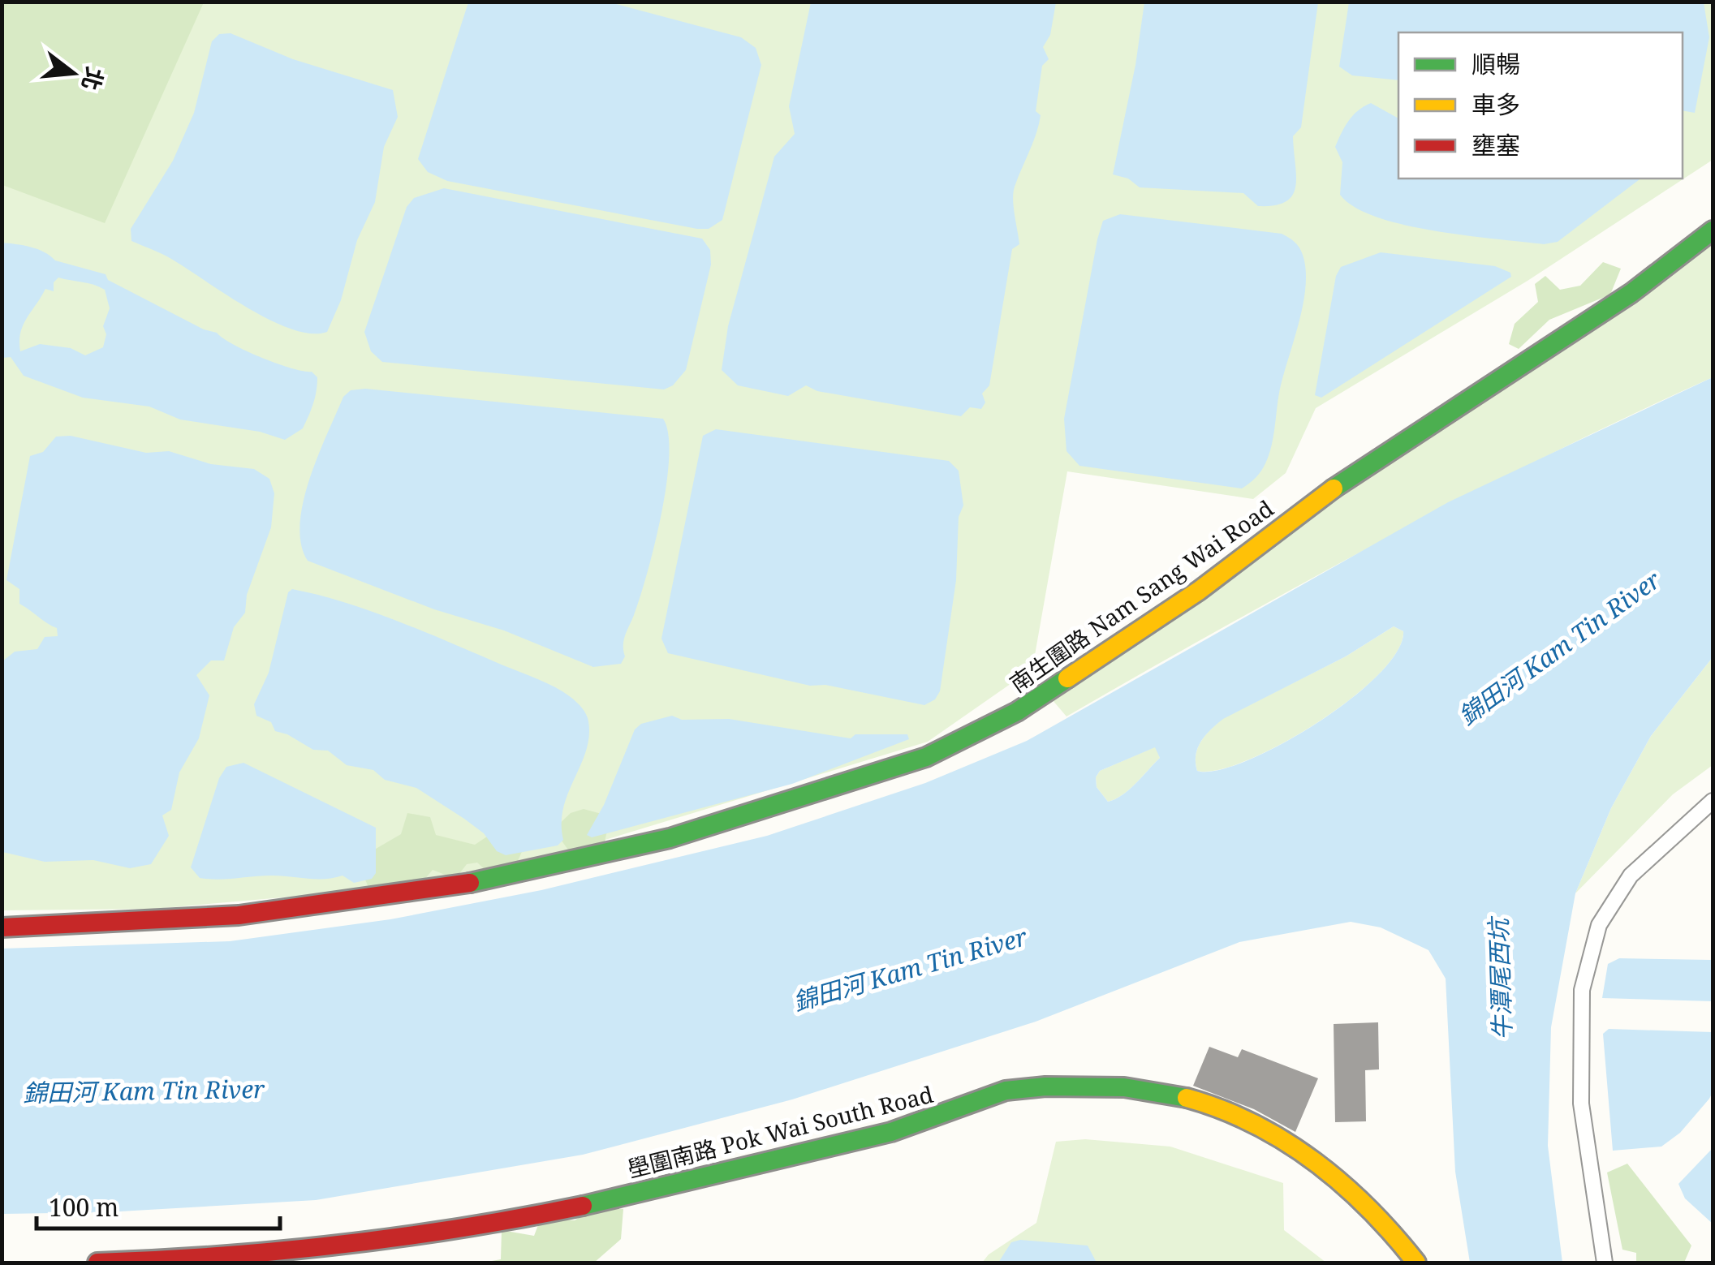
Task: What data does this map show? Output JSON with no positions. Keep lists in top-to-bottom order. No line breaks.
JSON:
{"streets":{"street":["南生圍路 Nam Sang Wai Road","壆圍南路 Pok Wai South Road"]},"water":["錦田河 Kam Tin River","牛潭尾西坑"],"legend":["順暢","車多","壅塞"],"scale_bar":"100 m","north":"right"}
